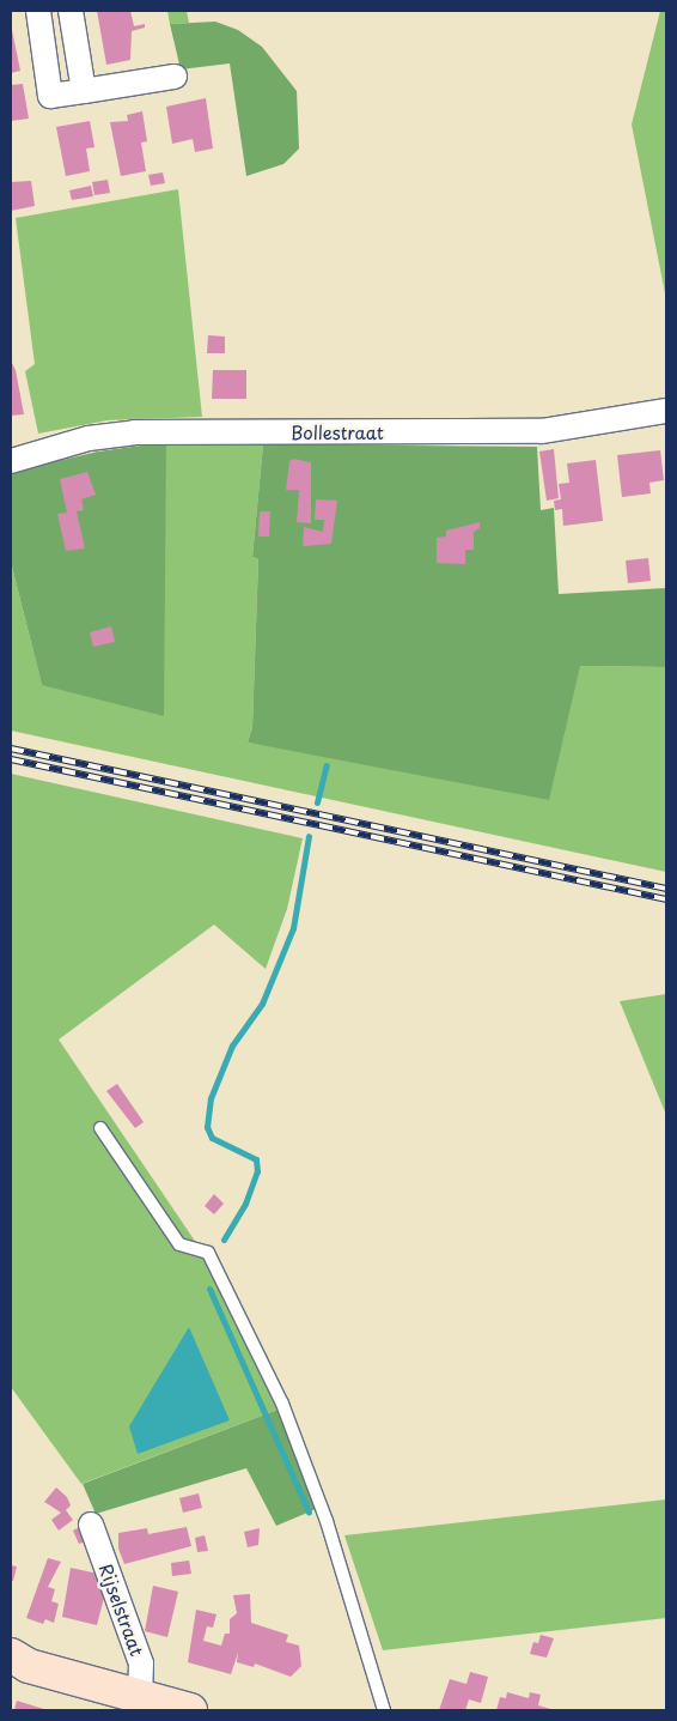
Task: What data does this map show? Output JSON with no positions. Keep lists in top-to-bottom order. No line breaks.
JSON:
{"streets":{"street":["Bollestraat","Rijselstraat"]}}
